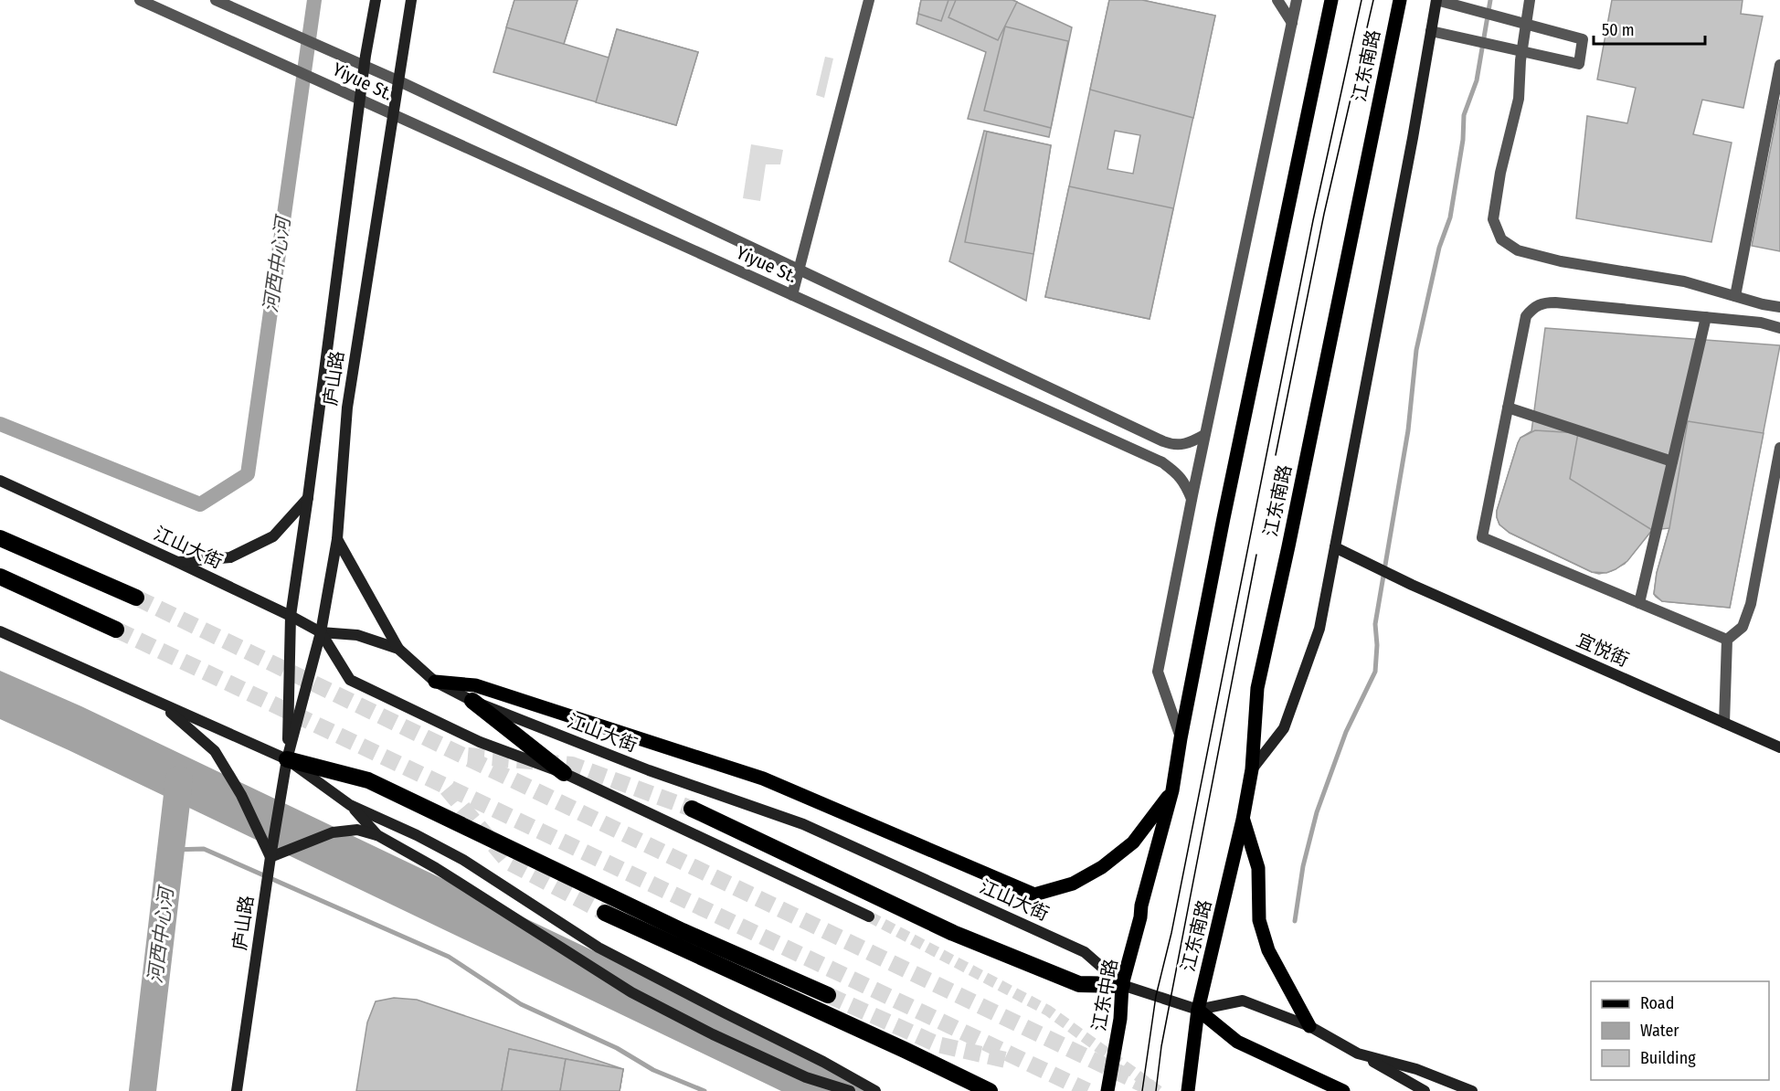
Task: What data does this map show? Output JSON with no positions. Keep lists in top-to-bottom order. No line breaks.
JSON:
{"streets":{"main road":["江东南路","庐山路","江山大街","宜悦街","江东中路"],"street":["Yiyue St."]},"crossings":[["江东南路","江山大街"],["Yiyue St.","庐山路"],["庐山路","江山大街"],["江山大街","江东中路"]],"water":["河西中心河"],"legend":["Road","Water","Building"],"scale_bar":"50 m"}
